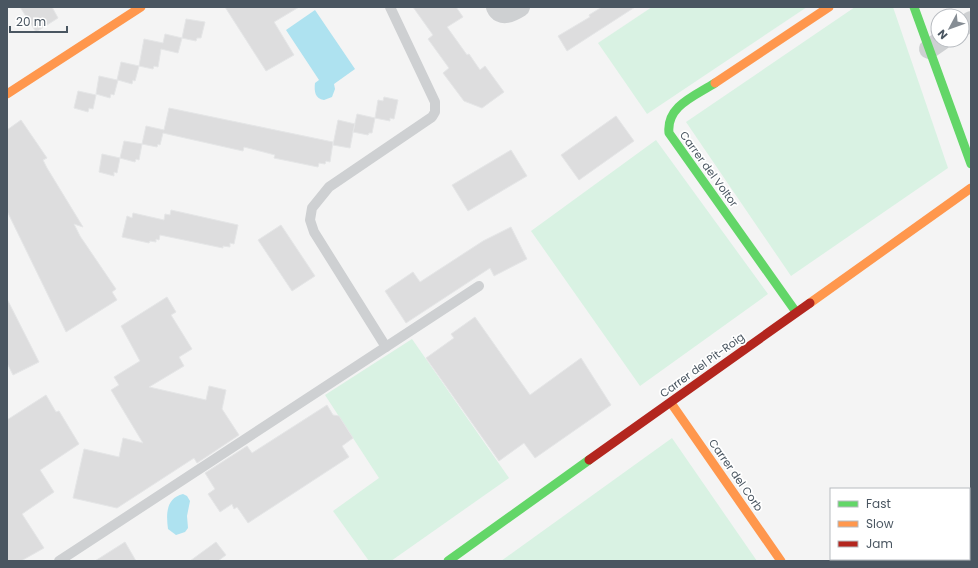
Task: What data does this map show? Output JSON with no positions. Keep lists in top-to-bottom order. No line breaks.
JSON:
{"streets":{"street":["Carrer del Voltor","Carrer del Pit-Roig","Carrer del Corb"]},"crossings":[["Carrer del Voltor","Carrer del Pit-Roig"],["Carrer del Pit-Roig","Carrer del Corb"]],"legend":["Fast","Slow","Jam"],"scale_bar":"20 m","north":"bottom left"}
